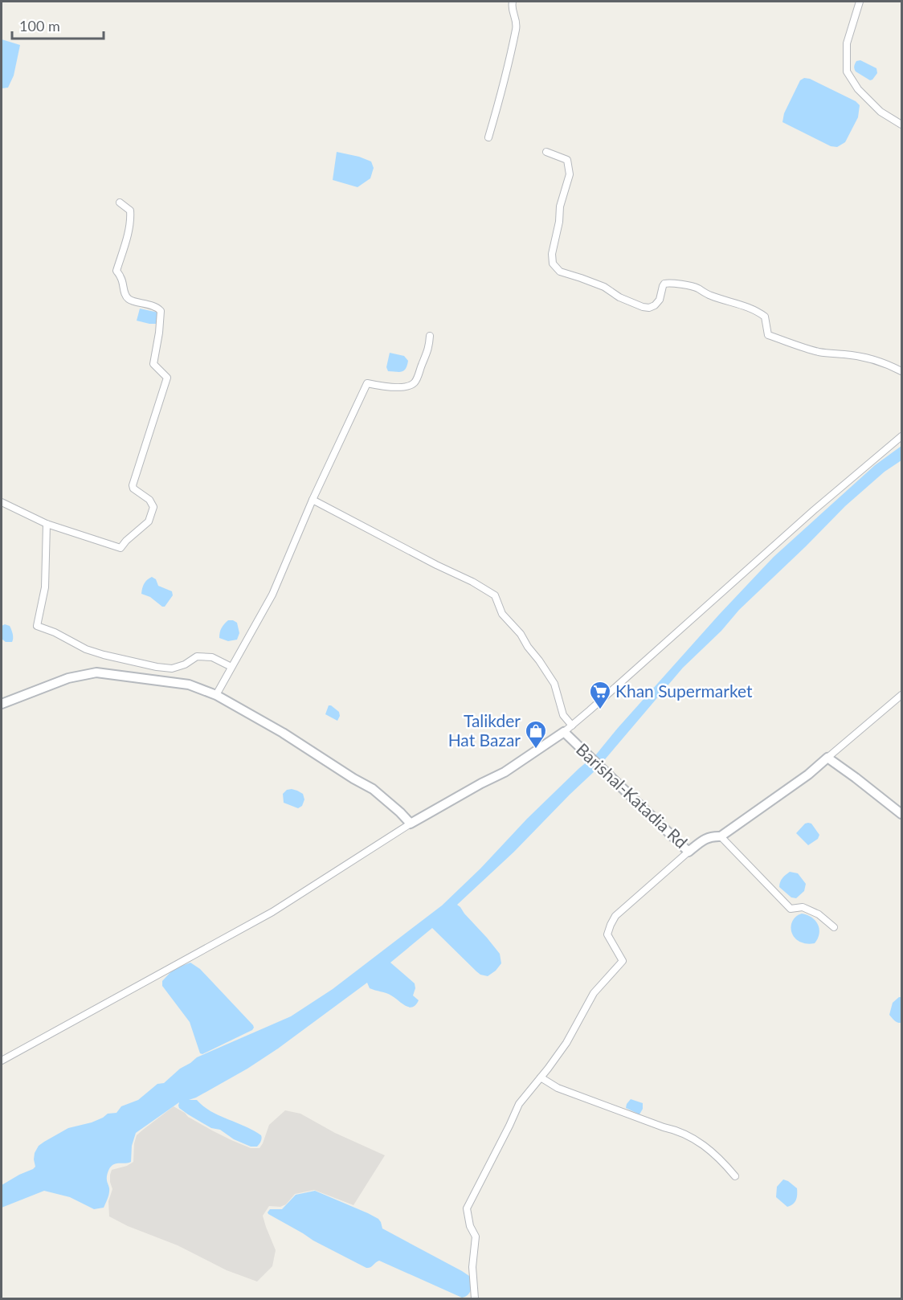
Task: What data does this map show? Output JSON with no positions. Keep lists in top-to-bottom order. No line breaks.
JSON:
{"streets":{"main road":["Barishal-Katadia Rd"]},"places":{"supermarket":["Khan Supermarket"],"shop":["Talikder Hat Bazar"]},"scale_bar":"100 m"}
